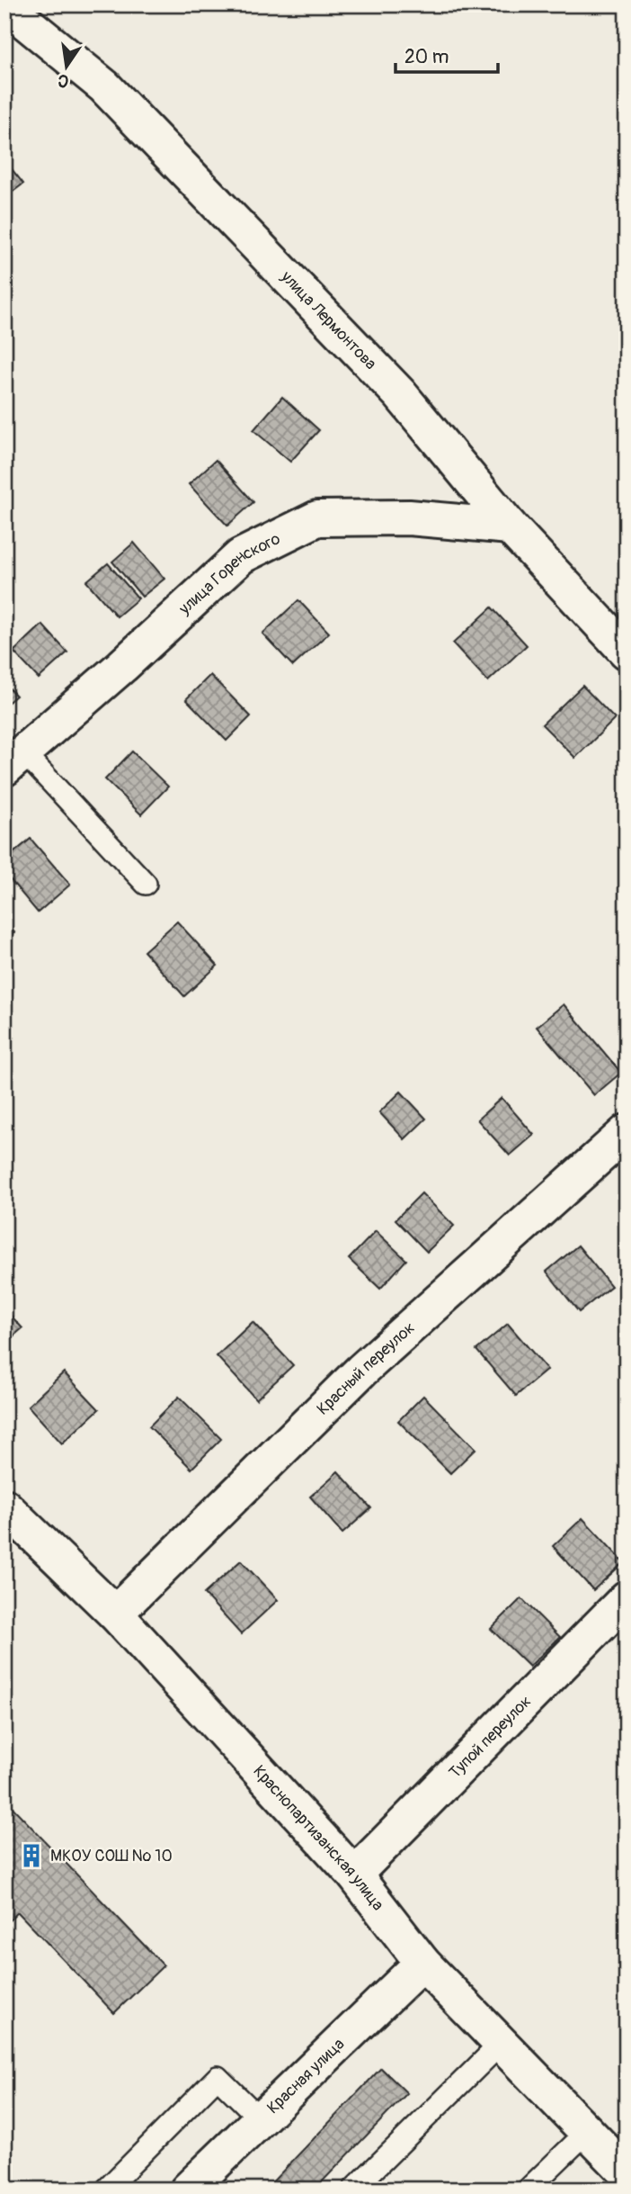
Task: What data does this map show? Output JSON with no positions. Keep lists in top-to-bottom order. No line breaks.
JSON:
{"streets":{"street":["улица Лермонтова","улица Горенского","Красный переулок","Тупой переулок","Краснопартизанская улица","Красная улица"]},"crossings":[["улица Лермонтова","улица Горенского"],["Красный переулок","Краснопартизанская улица"],["Тупой переулок","Краснопартизанская улица"],["Краснопартизанская улица","Красная улица"]],"places":{"building":["МКОУ СОШ № 10"]},"scale_bar":"20 m","north":"bottom"}
